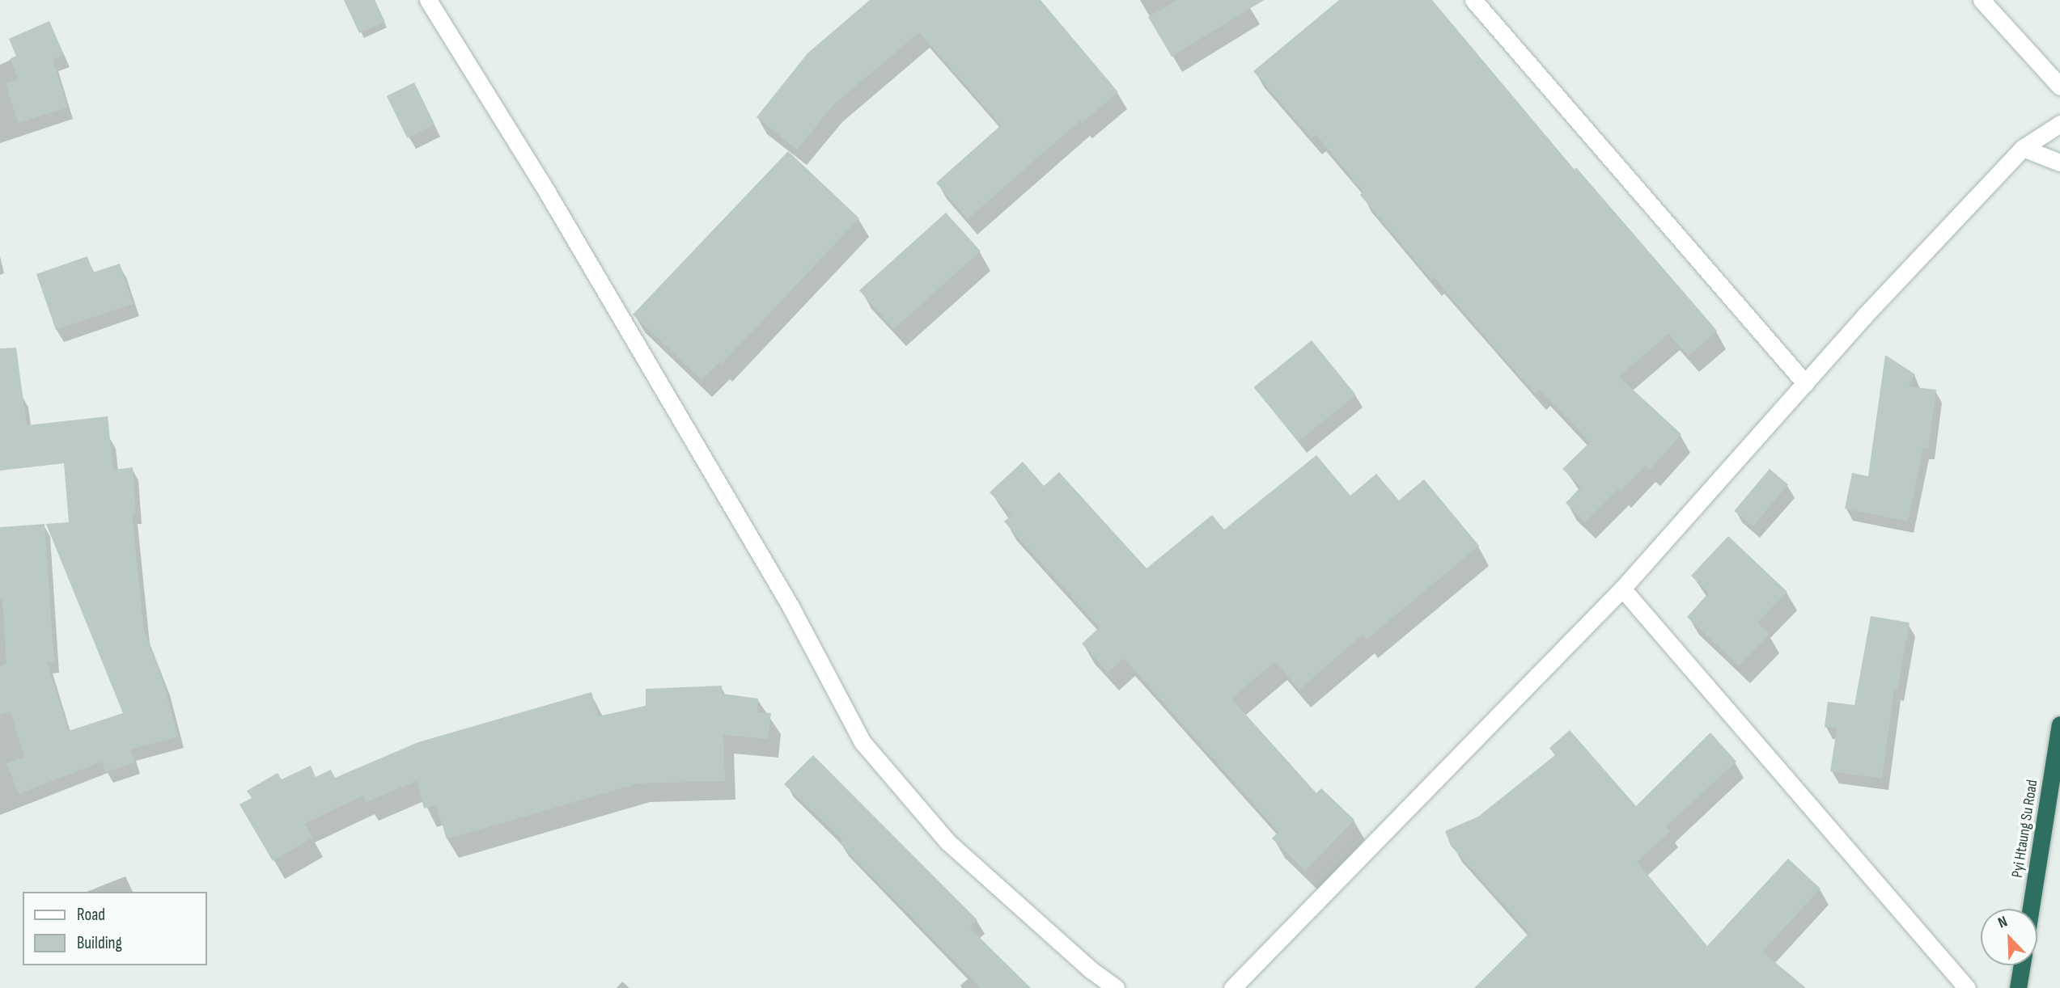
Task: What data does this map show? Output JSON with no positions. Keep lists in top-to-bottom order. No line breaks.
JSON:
{"streets":{"highway":["Pyi Htaung Su Road"]},"legend":["Road","Building"],"north":"top left"}
